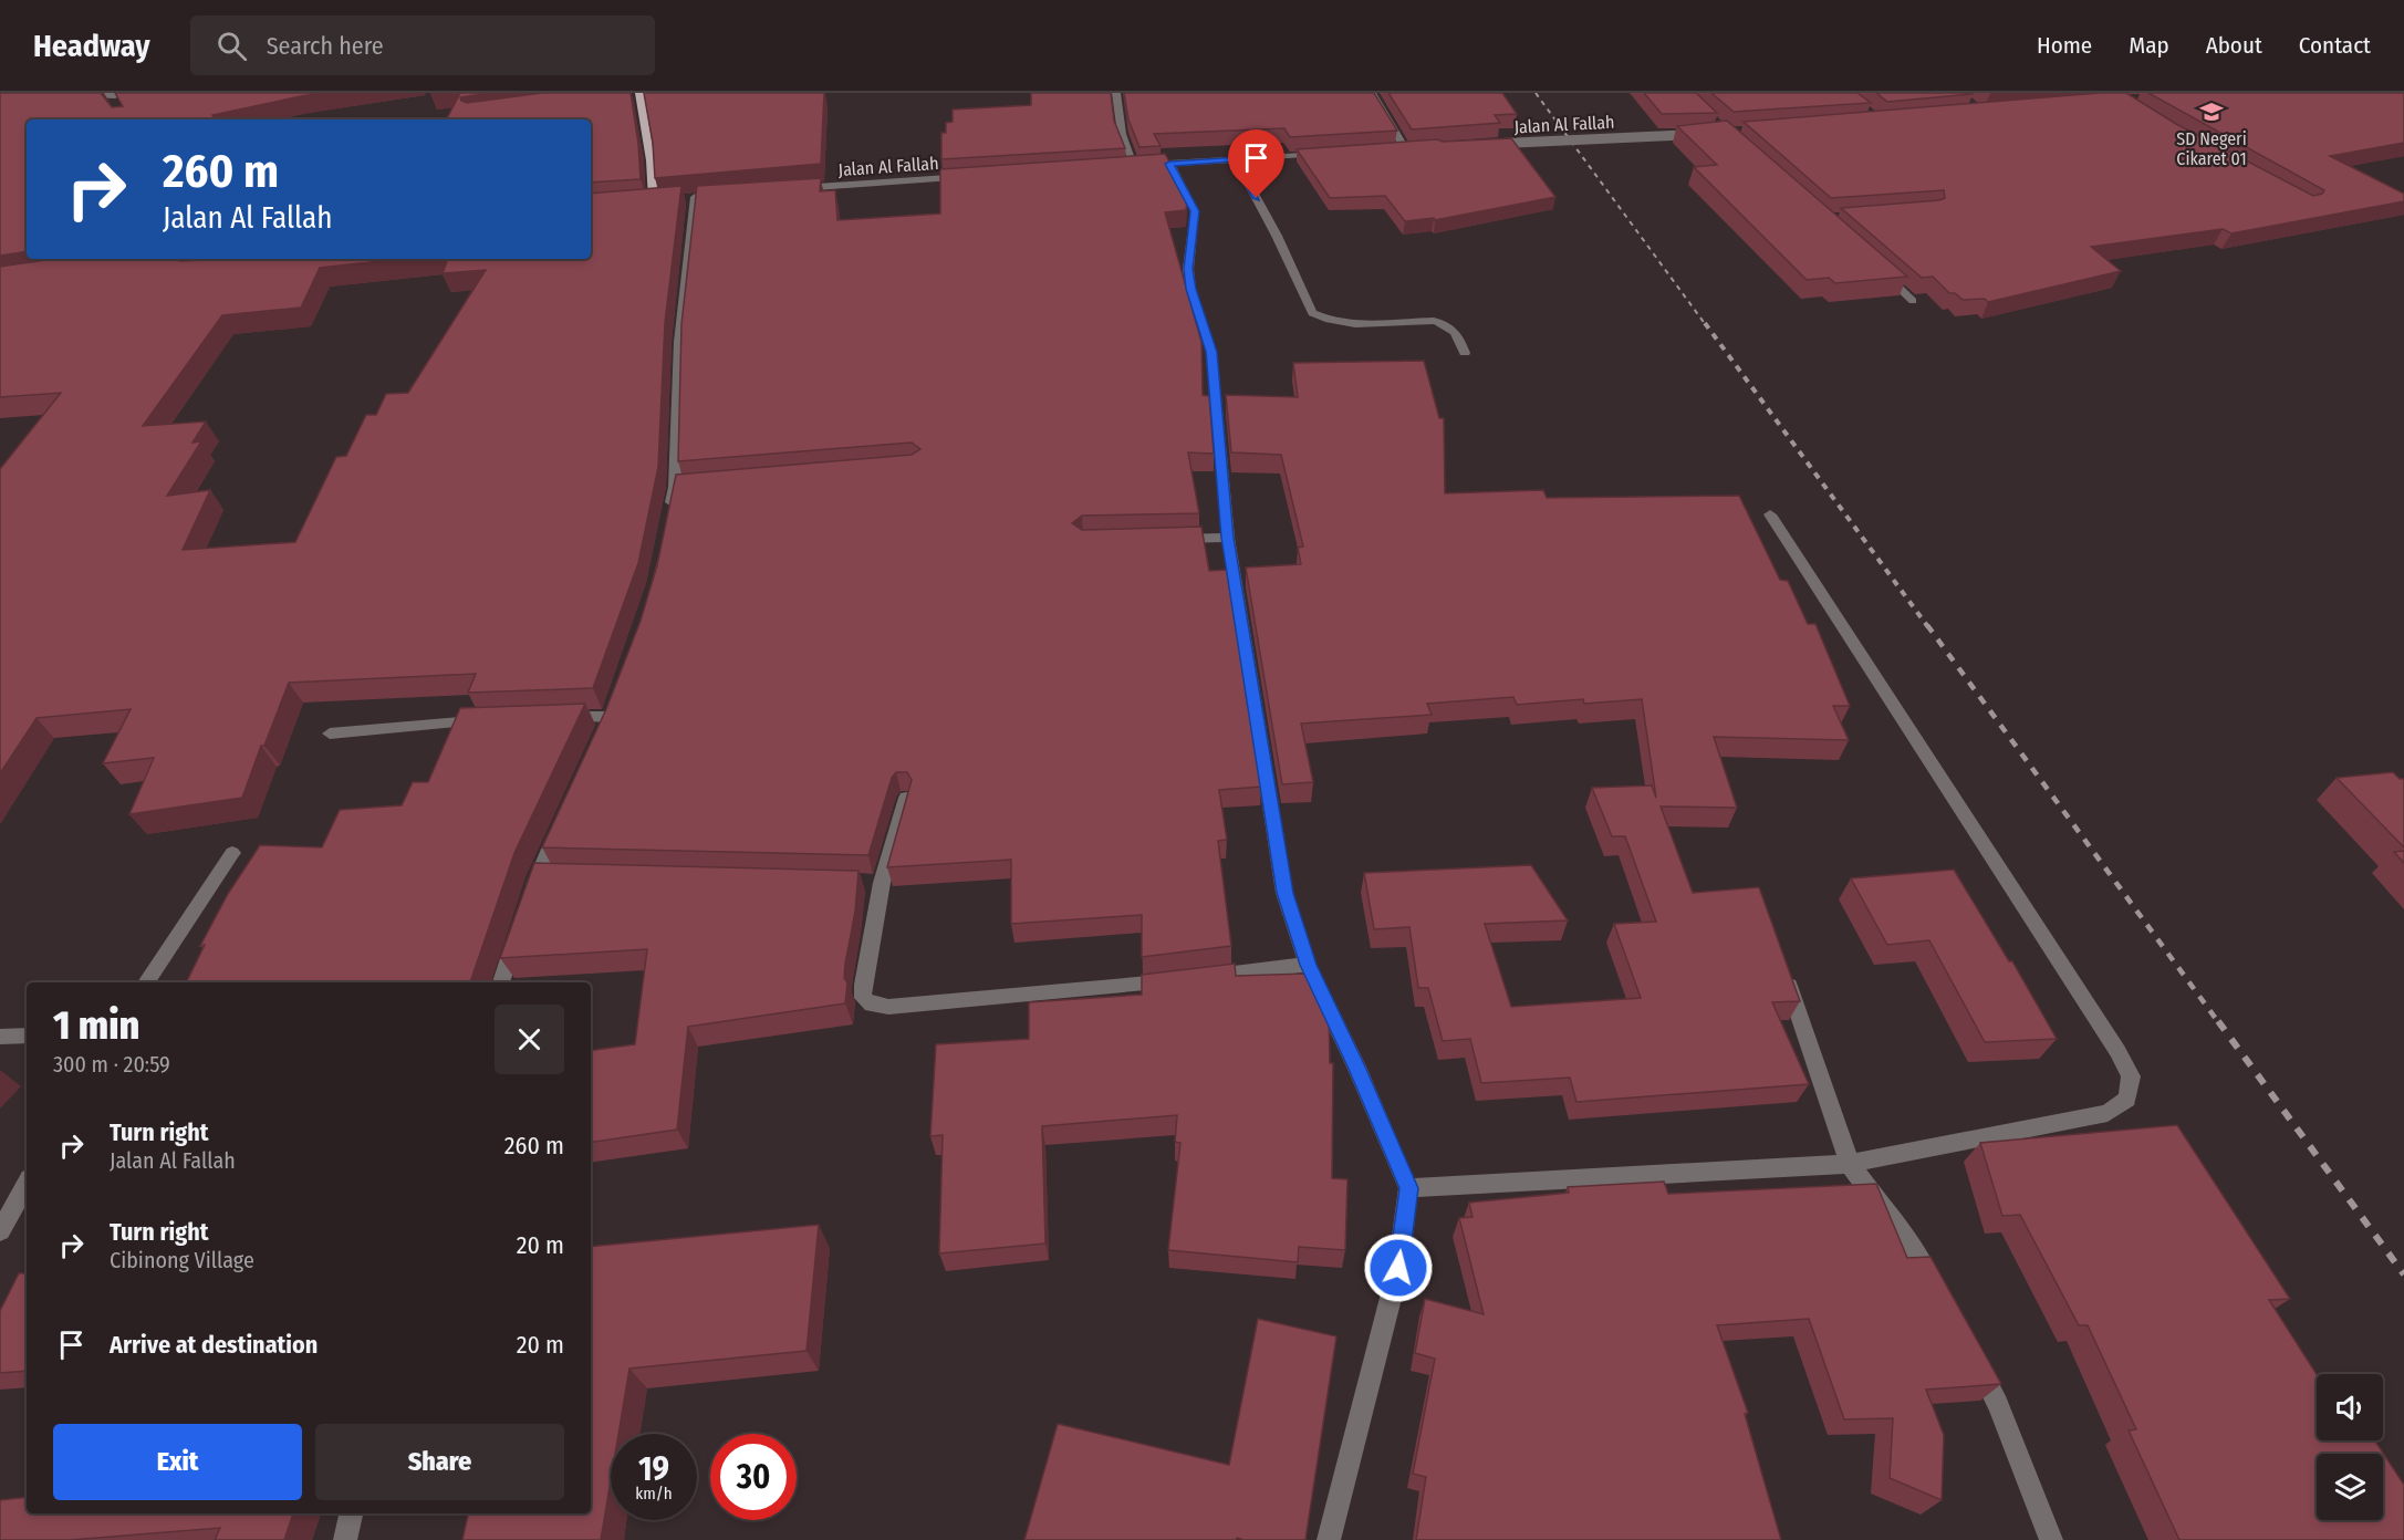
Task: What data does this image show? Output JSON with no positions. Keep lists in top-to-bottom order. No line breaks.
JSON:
{"streets":{"street":["Jalan Al Fallah"]},"places":{"school or university":["SD Negeri Cikaret 01"]},"page":{"header":"Headway","search":"Search here","nav":["Home","Map","About","Contact"],"turn":["260 m","Jalan Al Fallah"],"heading":["1 min","300 m · 20:59"],"list":[{"name":"Turn right","note":"Jalan Al Fallah","value":"260 m"},{"name":"Turn right","note":"Cibinong Village","value":"20 m"},{"name":"Arrive at destination","value":"20 m"}],"buttons":["Exit","Share"],"speed":"19 km/h","limit":"30"}}
